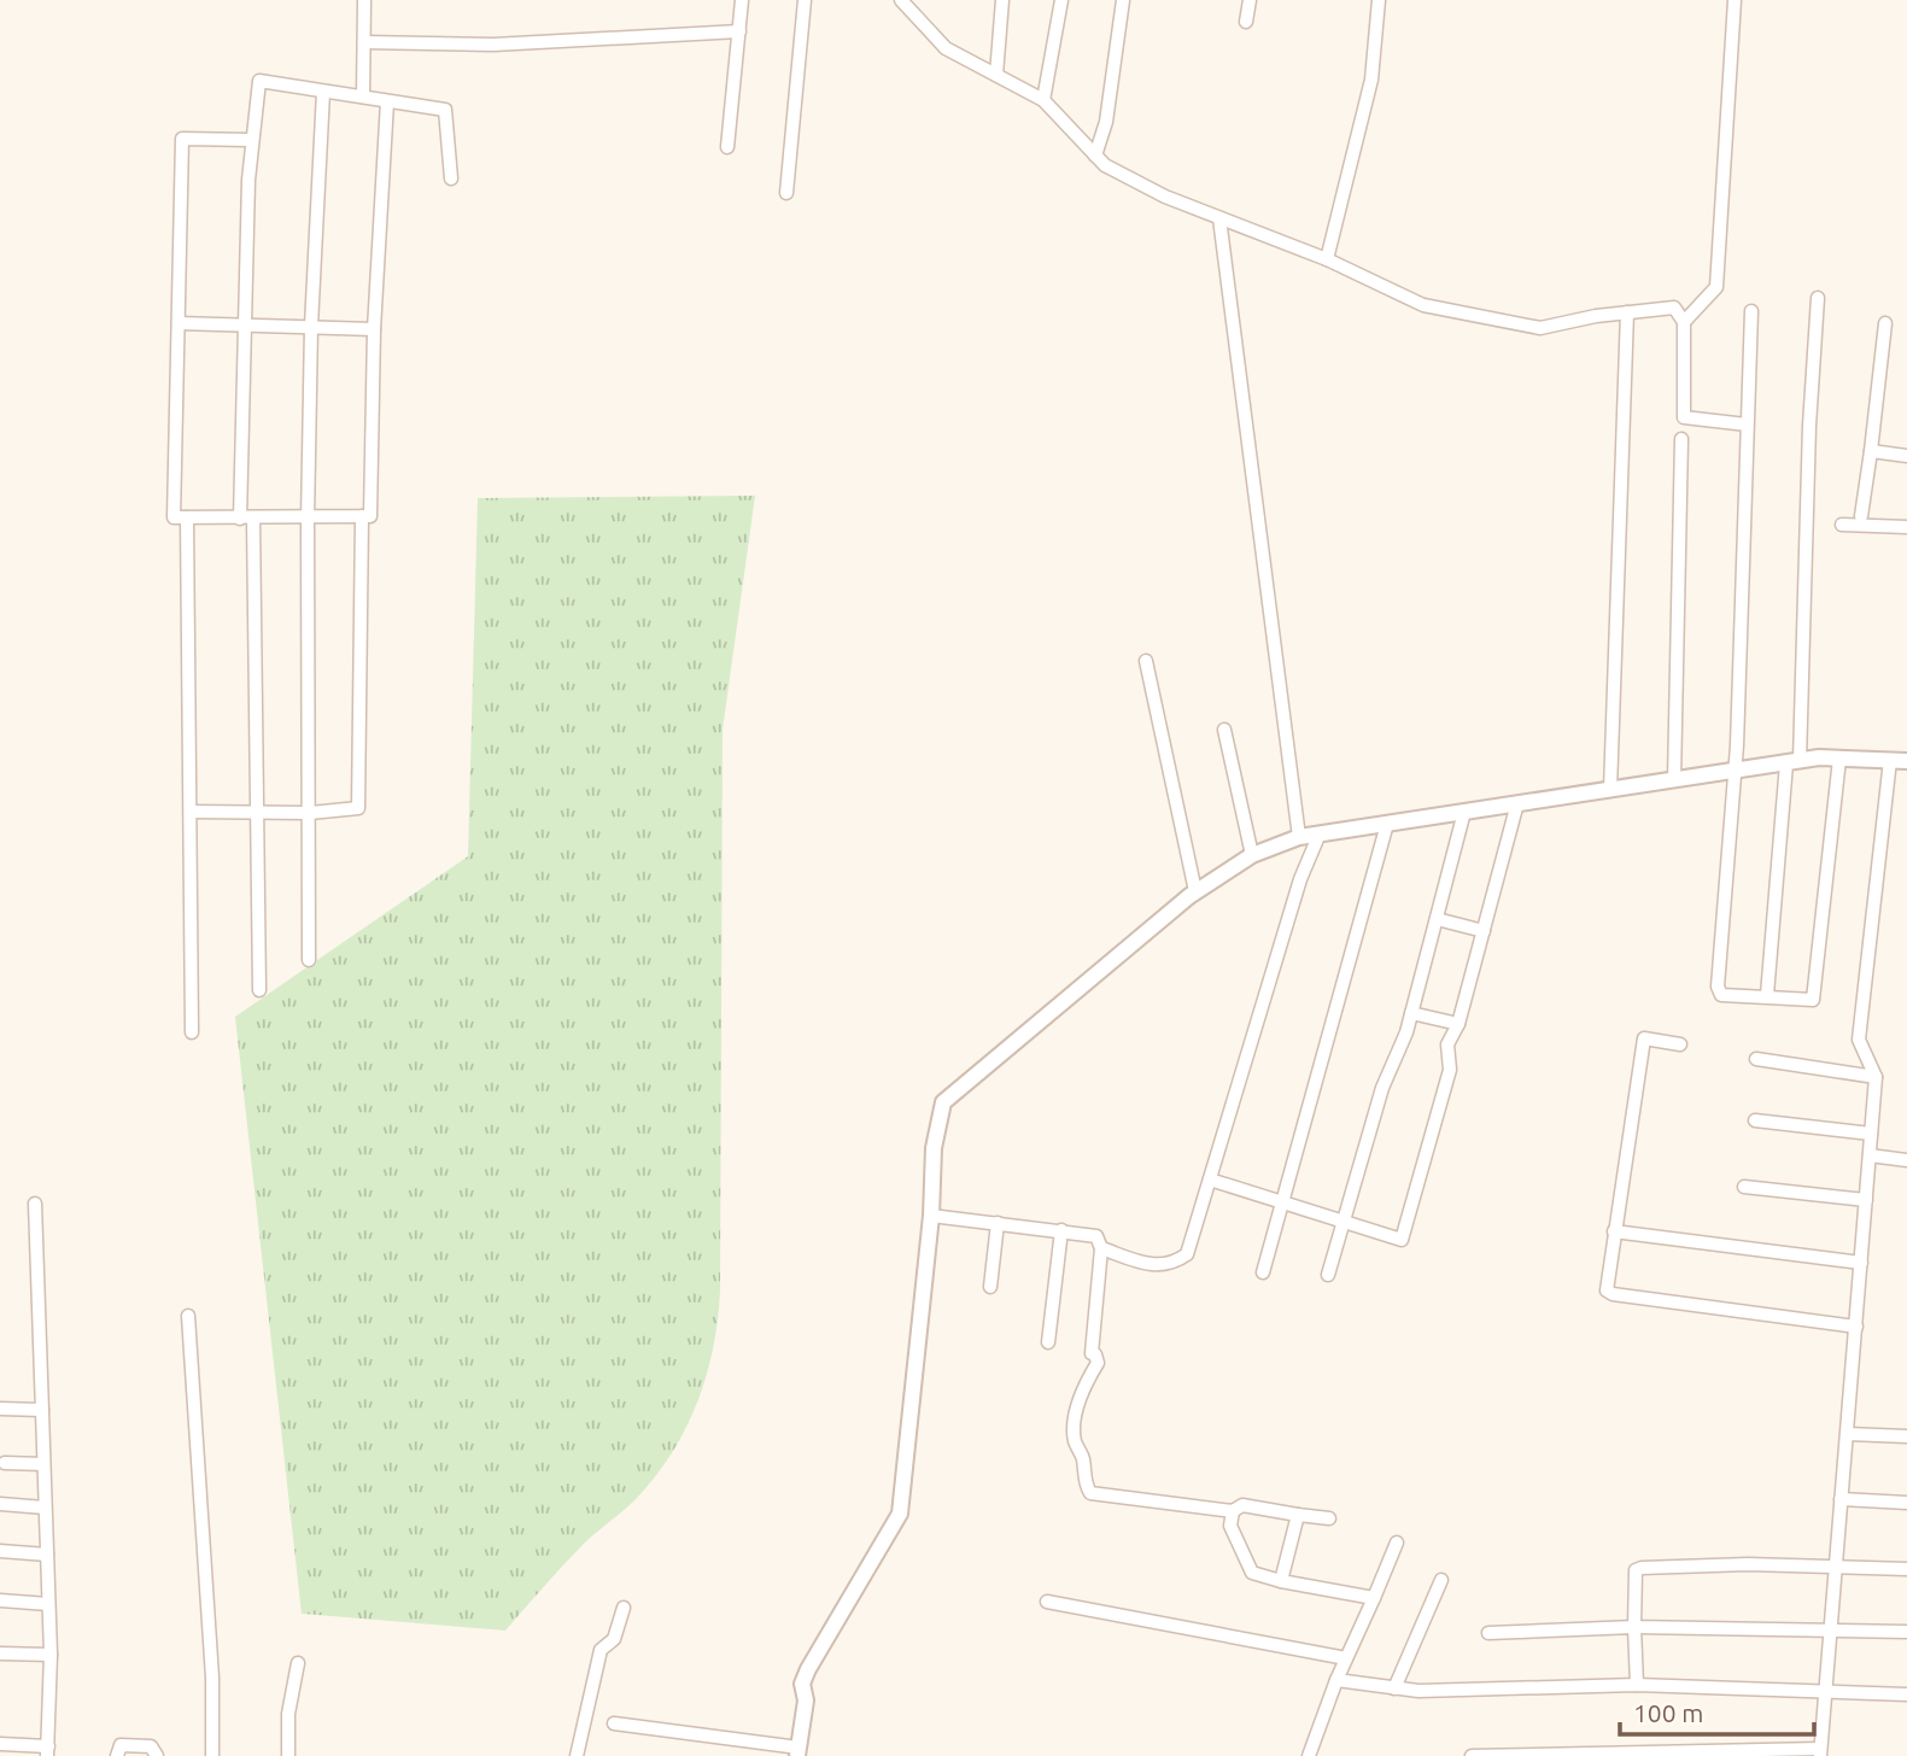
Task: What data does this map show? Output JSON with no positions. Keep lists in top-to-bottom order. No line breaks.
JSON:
{"scale_bar":"100 m"}
